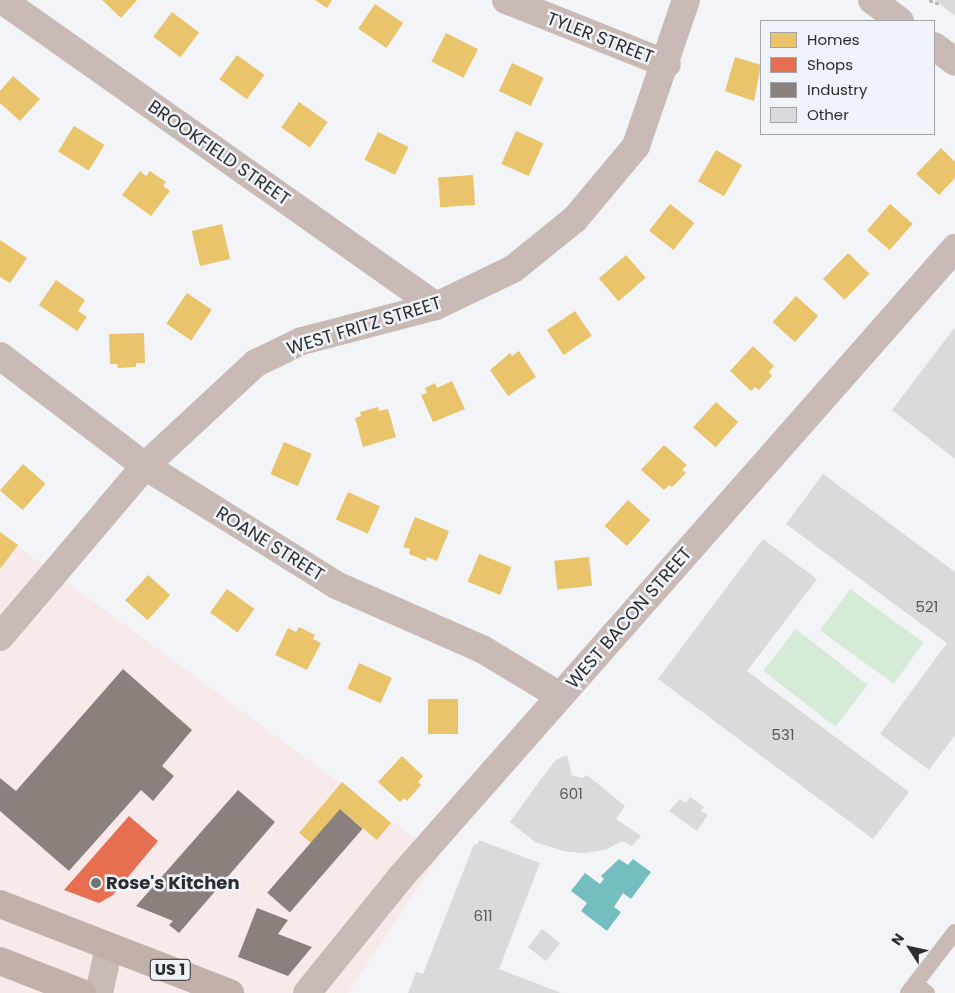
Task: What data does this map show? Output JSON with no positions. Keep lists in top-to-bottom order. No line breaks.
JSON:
{"streets":{"main road":["US 1"],"street":["TYLER STREET","BROOKFIELD STREET","WEST FRITZ STREET","ROANE STREET","WEST BACON STREET"]},"crossings":[["TYLER STREET","WEST FRITZ STREET"],["BROOKFIELD STREET","WEST FRITZ STREET"],["WEST FRITZ STREET","ROANE STREET"],["ROANE STREET","WEST BACON STREET"]],"places":["Rose's Kitchen"],"house_numbers":["521","531","601","611"],"legend":["Homes","Shops","Industry","Other"],"north":"top left"}
